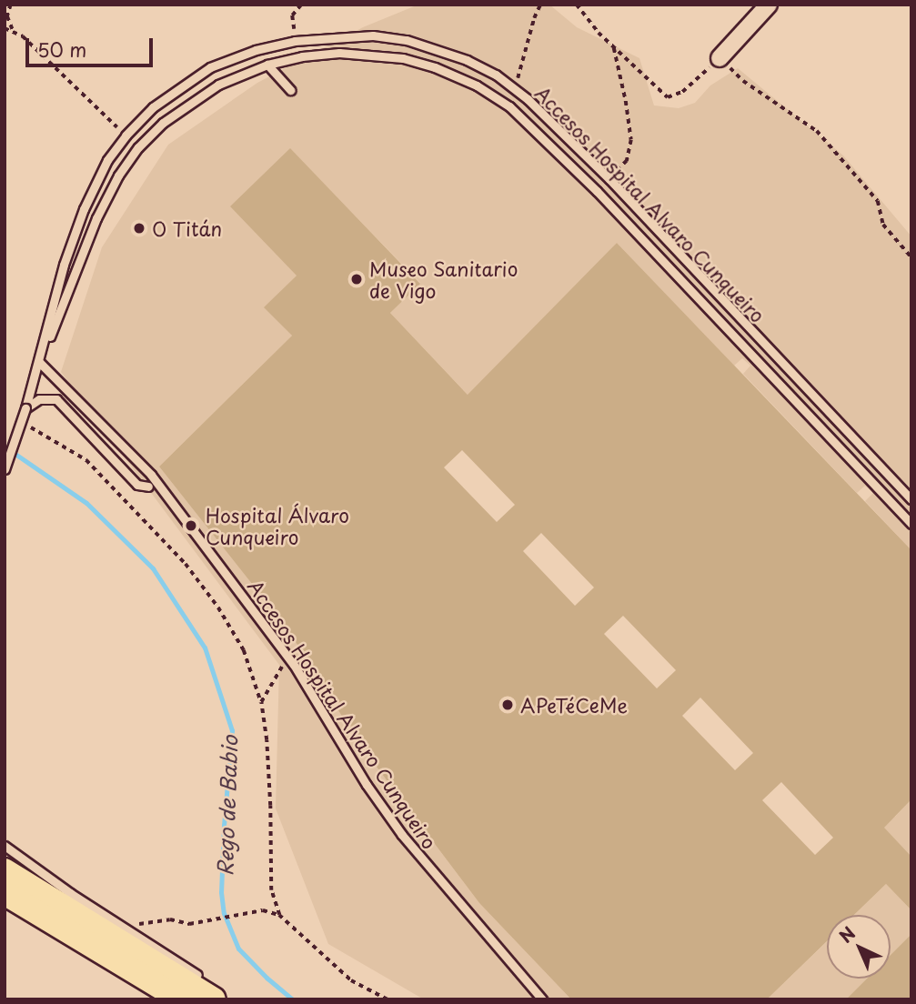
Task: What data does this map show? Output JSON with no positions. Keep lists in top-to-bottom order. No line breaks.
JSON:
{"streets":{"lane":["Accesos Hospital Alvaro Cunqueiro"]},"water":["Rego de Babio"],"places":["O Titán","Museo Sanitario de Vigo","Hospital Álvaro Cunqueiro","APeTéCeMe"],"scale_bar":"50 m","north":"top left"}
